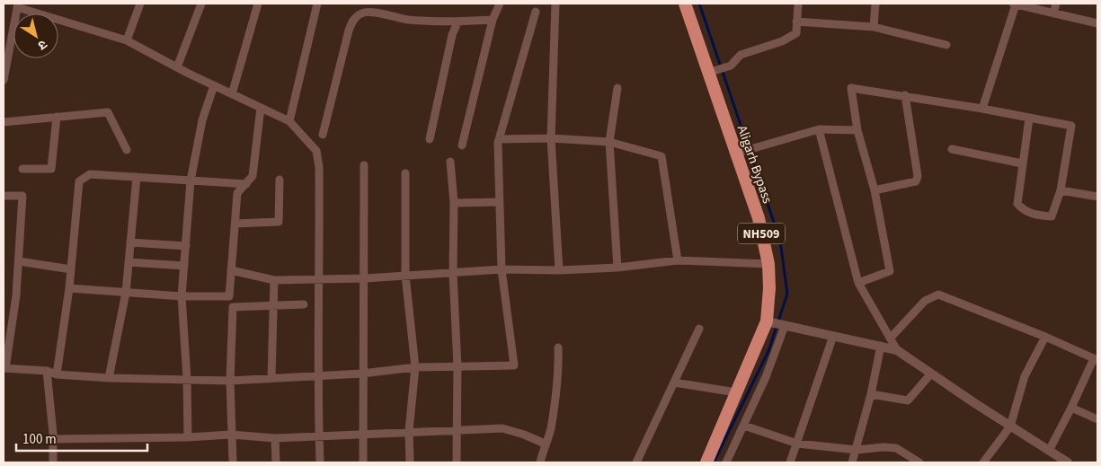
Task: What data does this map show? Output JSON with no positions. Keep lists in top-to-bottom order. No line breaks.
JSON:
{"streets":{"highway":["Aligarh Bypass","NH509"]},"scale_bar":"100 m","north":"bottom right"}
